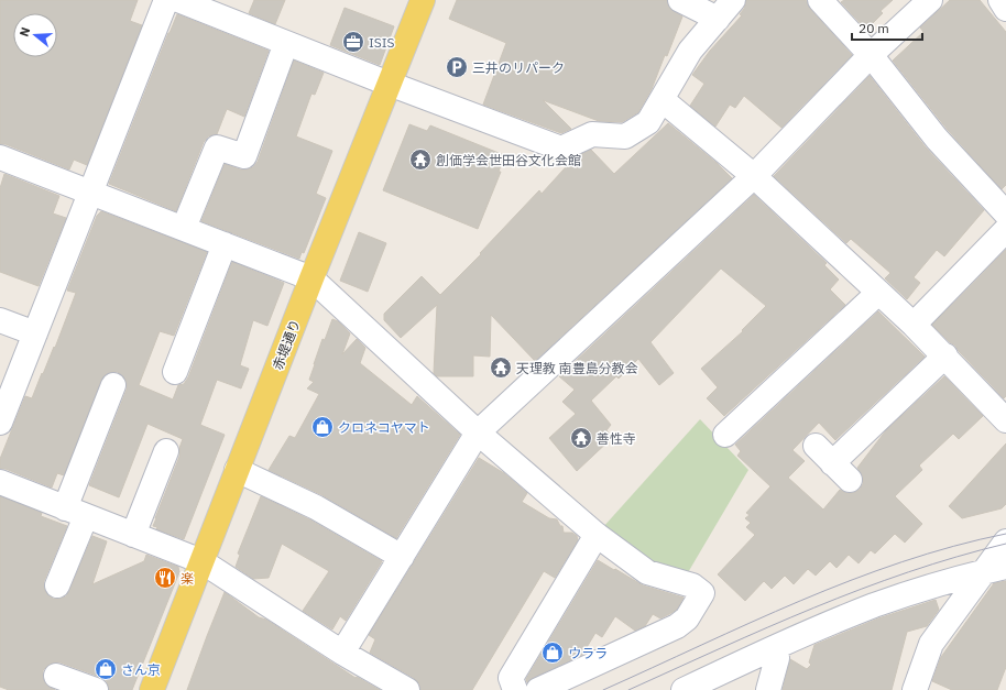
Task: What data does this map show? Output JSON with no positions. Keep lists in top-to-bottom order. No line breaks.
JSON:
{"streets":{"main road":["赤堤通り"]},"places":{"office":["ISIS"],"parking":["三井のリパーク"],"temple":["創価学会世田谷文化会館","天理教 南豊島分教会","善性寺"],"shop":["クロネコヤマト","ウララ","さん京"],"restaurant":["楽"]},"scale_bar":"20 m","north":"left"}
